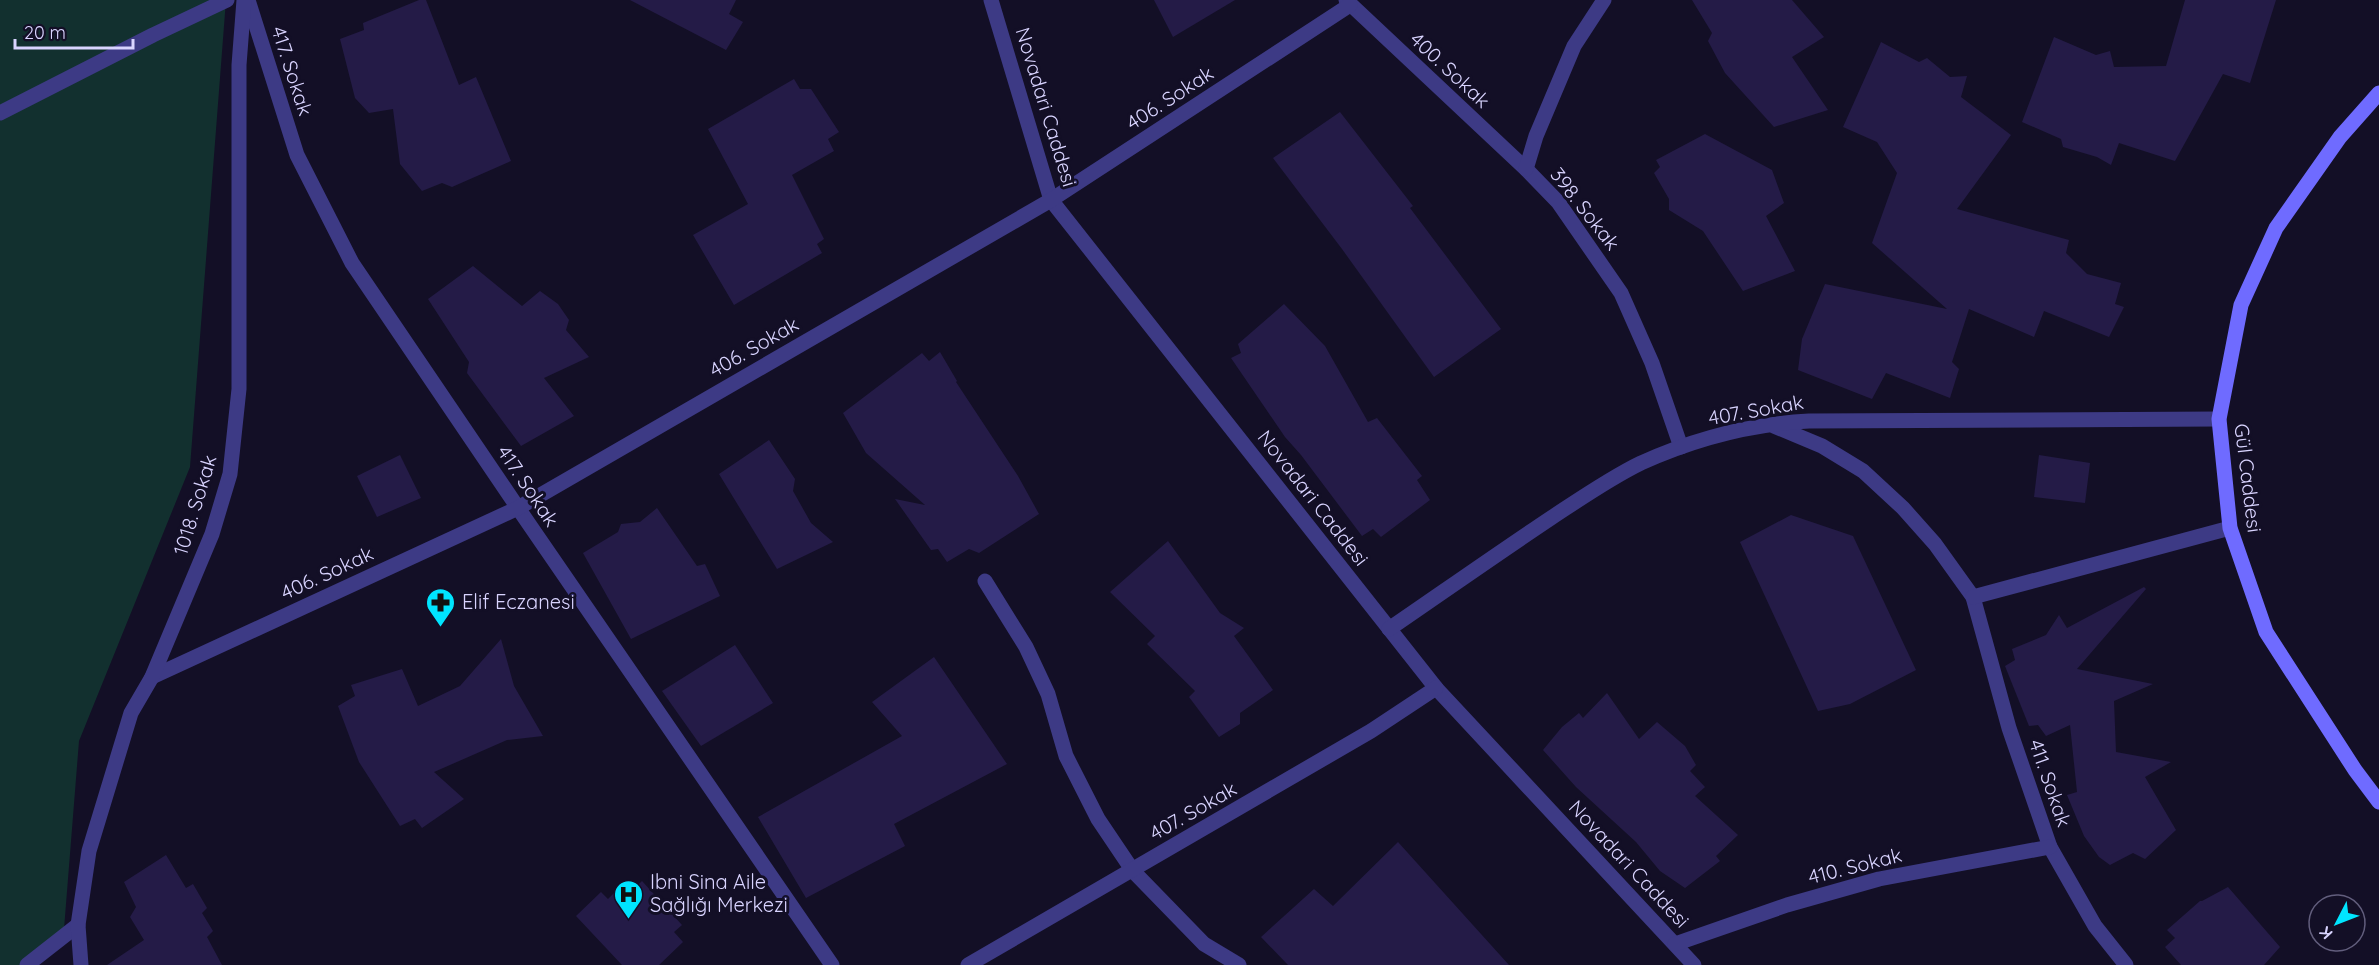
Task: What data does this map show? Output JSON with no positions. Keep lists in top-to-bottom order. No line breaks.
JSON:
{"streets":{"main road":["Gül Caddesi"],"street":["400. Sokak","417. Sokak","406. Sokak","Novadari Caddesi","398. Sokak","407. Sokak","1018. Sokak","411. Sokak","410. Sokak"]},"crossings":[["400. Sokak","406. Sokak"],["400. Sokak","398. Sokak"],["417. Sokak","406. Sokak"],["417. Sokak","1018. Sokak"],["406. Sokak","Novadari Caddesi"],["406. Sokak","1018. Sokak"],["Novadari Caddesi","407. Sokak"],["Novadari Caddesi","410. Sokak"],["398. Sokak","407. Sokak"],["407. Sokak","Gül Caddesi"],["407. Sokak","411. Sokak"],["411. Sokak","410. Sokak"]],"places":{"pharmacy":["Elif Eczanesi"],"hospital":["Ibni Sina Aile Sağlığı Merkezi"]},"scale_bar":"20 m","north":"bottom left"}
